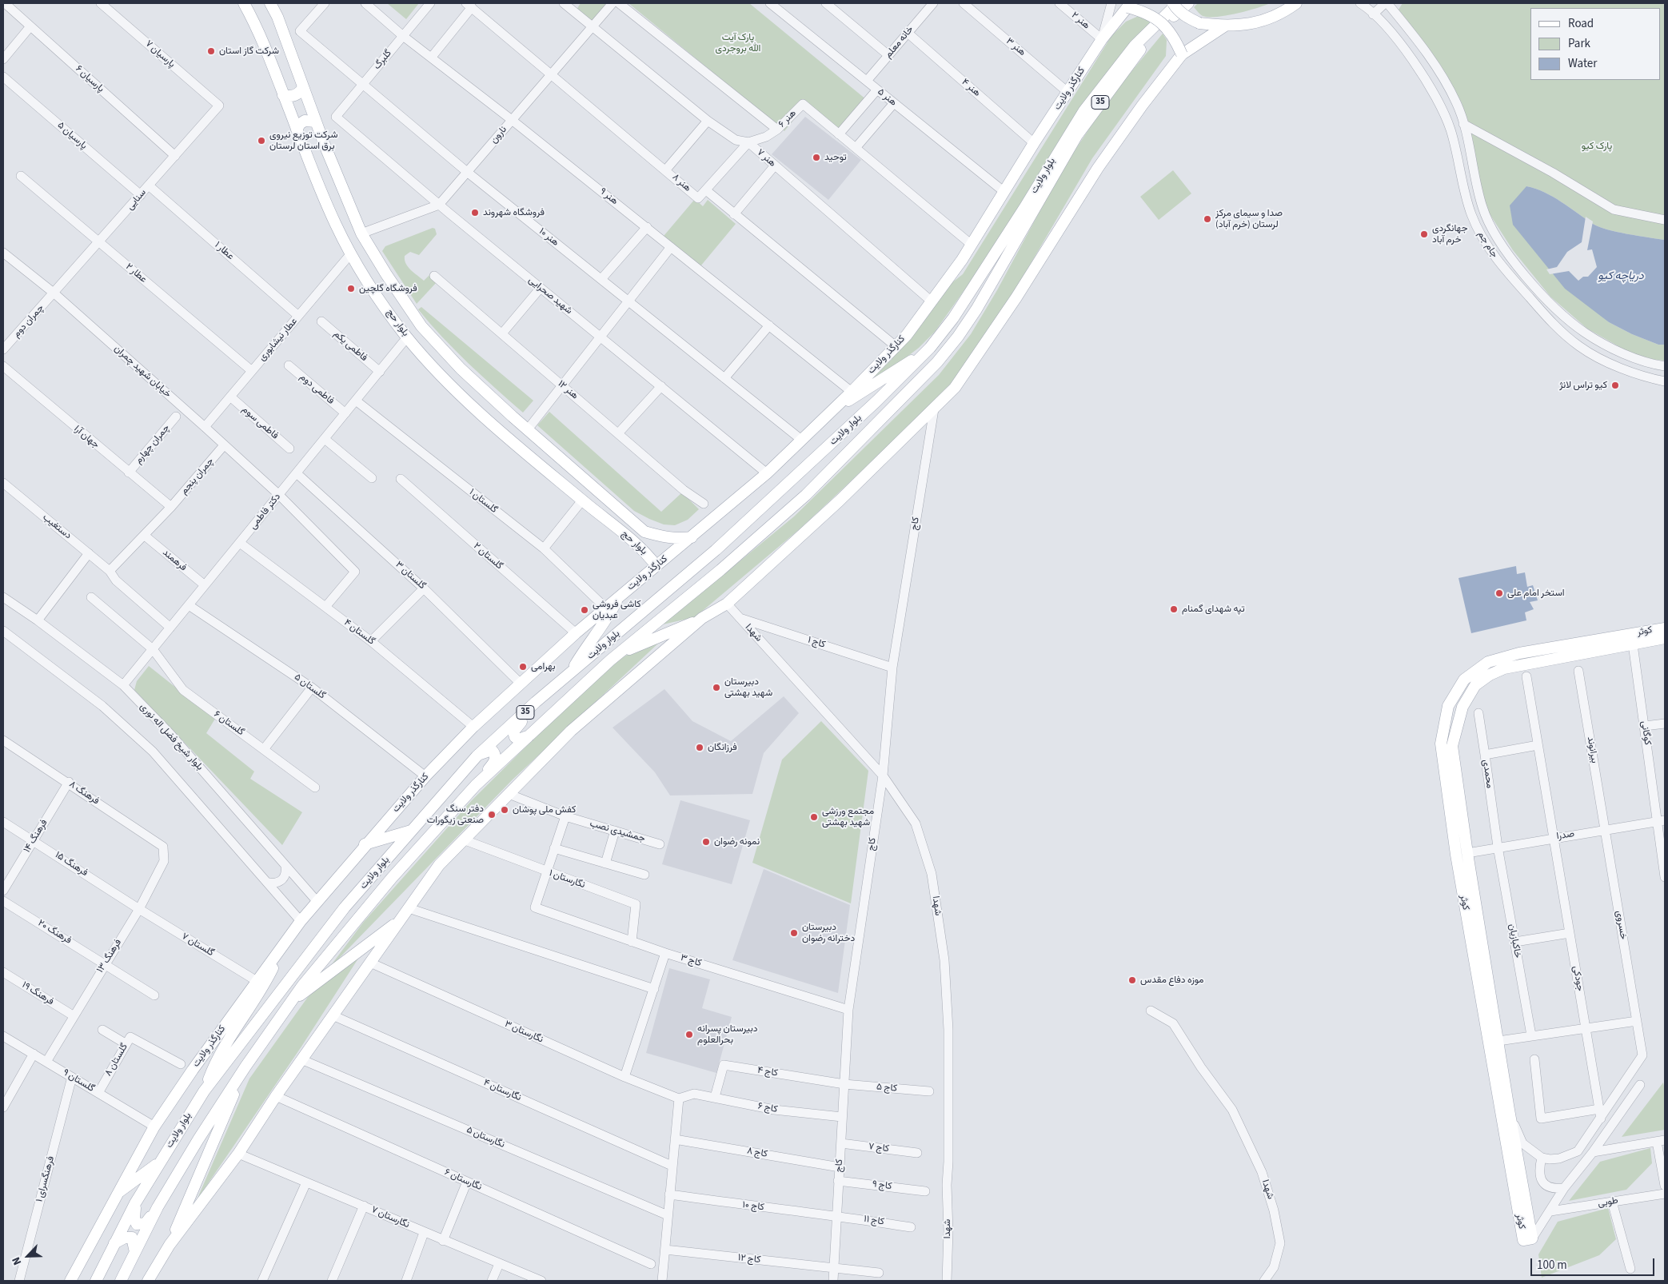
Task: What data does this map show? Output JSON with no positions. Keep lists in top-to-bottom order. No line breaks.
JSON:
{"streets":{"main road":["کنارگذر ولایت","35","بلوار ولایت","بلوار حج","کوثر"],"street":["هنر ۲","خانه معلم","هنر ۳","پارسیان ۷","گلبرگ","پارسیان ۶","هنر ۴","هنر ۵","هنر ۶","نارون","پارسیان ۵","هنر ۷","هنر ۸","هنر ۹","سنایی","هنر ۱۰","جام جم","عطار ۱","عطار ۲","شهید صحرایی","چمران دوم","عطار نیشابوری","فاطمی یکم","خیابان شهید چمران","فاطمی دوم","هنر ۱۲","فاطمی سوم","جهان آرا","چمران چهارم","چمران پنجم","گلستان ۱","دکتر فاطمی","کاج","دستغیب","گلستان ۲","فرهمند","گلستان ۳","گلستان ۴","شهدا","کاج ۱","گلستان ۵","گلستان ۶","کوگانی","بلوار شیخ فضل اله نوری","بیرانوند","محمدی","فرهنگ ۸","جمشیدی نصب","صدرا","فرهنگ ۱۴","فرهنگ ۱۵","نگارستان ۱","خسروی","فرهنگ ۲۰","خاکبازیان","گلستان ۷","فرهنگ ۱۳","کاج ۳","جودکی","فرهنگ ۱۹","نگارستان ۳","گلستان ۸","کاج ۴","گلستان ۹","کاج ۵","نگارستان ۴","کاج ۶","نگارستان ۵","کاج ۷","کاج ۸","فرهنگسرای ۱","نگارستان ۶","کاج ۹","طوبی","کاج ۱۰","نگارستان ۷","کاج ۱۱","کاج ۱۲"]},"crossings":[["هنر ۲","کنارگذر ولایت"],["خانه معلم","هنر ۴"],["خانه معلم","هنر ۵"],["هنر ۳","کنارگذر ولایت"],["پارسیان ۷","سنایی"],["گلبرگ","هنر ۹"],["گلبرگ","هنر ۱۰"],["گلبرگ","شهید صحرایی"],["پارسیان ۶","سنایی"],["هنر ۴","کنارگذر ولایت"],["کنارگذر ولایت","هنر ۵"],["کنارگذر ولایت","هنر ۶"],["کنارگذر ولایت","هنر ۷"],["کنارگذر ولایت","هنر ۸"],["کنارگذر ولایت","هنر ۹"],["کنارگذر ولایت","هنر ۱۰"],["کنارگذر ولایت","شهید صحرایی"],["کنارگذر ولایت","بلوار حج"],["کنارگذر ولایت","گلستان ۱"],["کنارگذر ولایت","گلستان ۲"],["کنارگذر ولایت","گلستان ۳"],["کنارگذر ولایت","گلستان ۴"],["کنارگذر ولایت","گلستان ۵"],["کنارگذر ولایت","بلوار شیخ فضل اله نوری"],["کنارگذر ولایت","گلستان ۷"],["کنارگذر ولایت","گلستان ۹"],["نارون","هنر ۷"],["نارون","هنر ۸"],["نارون","هنر ۹"],["نارون","هنر ۱۰"],["نارون","شهید صحرایی"],["نارون","بلوار حج"],["پارسیان ۵","سنایی"],["سنایی","عطار ۱"],["سنایی","عطار ۲"],["سنایی","چمران دوم"],["سنایی","خیابان شهید چمران"],["عطار ۱","عطار نیشابوری"],["عطار ۲","عطار نیشابوری"],["چمران دوم","خیابان شهید چمران"],["بلوار حج","عطار نیشابوری"],["بلوار حج","دکتر فاطمی"],["عطار نیشابوری","خیابان شهید چمران"],["عطار نیشابوری","فاطمی سوم"],["فاطمی یکم","دکتر فاطمی"],["خیابان شهید چمران","چمران پنجم"],["خیابان شهید چمران","دکتر فاطمی"],["خیابان شهید چمران","گلستان ۴"],["فاطمی دوم","دکتر فاطمی"],["جهان آرا","چمران چهارم"],["جهان آرا","چمران پنجم"],["چمران پنجم","دستغیب"],["چمران پنجم","فرهمند"],["گلستان ۱","دکتر فاطمی"],["دکتر فاطمی","دستغیب"],["دکتر فاطمی","فرهمند"],["دکتر فاطمی","گلستان ۳"],["دکتر فاطمی","گلستان ۴"],["دکتر فاطمی","گلستان ۵"],["دکتر فاطمی","گلستان ۶"],["دکتر فاطمی","بلوار شیخ فضل اله نوری"],["کاج","شهدا"],["کاج","کاج ۱"],["کاج","کاج ۳"],["کاج","کاج ۴"],["کاج","کاج ۵"],["کاج","کاج ۶"],["کاج","کاج ۷"],["کاج","کاج ۸"],["کاج","کاج ۹"],["کاج","کاج ۱۰"],["کاج","کاج ۱۱"],["کاج","کاج ۱۲"],["کوثر","کوگانی"],["کوثر","صدرا"],["شهدا","کاج ۱"],["کوگانی","صدرا"],["بیرانوند","صدرا"],["بیرانوند","خسروی"],["محمدی","صدرا"],["محمدی","خاکبازیان"],["فرهنگ ۸","فرهنگ ۱۴"],["فرهنگ ۸","فرهنگ ۱۳"],["صدرا","خسروی"],["صدرا","خاکبازیان"],["صدرا","جودکی"],["فرهنگ ۱۴","فرهنگ ۱۵"],["فرهنگ ۱۵","گلستان ۷"],["فرهنگ ۱۵","فرهنگ ۱۳"],["نگارستان ۱","کاج ۳"],["خسروی","جودکی"],["فرهنگ ۲۰","فرهنگ ۱۳"],["گلستان ۷","فرهنگ ۱۳"],["فرهنگ ۱۳","فرهنگ ۱۹"],["فرهنگ ۱۳","گلستان ۹"],["نگارستان ۳","کاج ۶"],["گلستان ۸","گلستان ۹"],["کاج ۴","کاج ۵"],["کاج ۴","کاج ۶"],["گلستان ۹","فرهنگسرای ۱"],["کاج ۱۰","کاج ۱۱"]],"water":["دریاچه کیو"],"parks":["پارک آیت الله بروجردی","پارک کیو"],"places":["شرکت گاز استان","شرکت توزیع نیروی برق استان لرستان","توحید","فروشگاه شهروند","صدا و سیمای مرکز لرستان (خرم آباد)","جهانگردى خرم آباد","فروشگاه گلچین","کیو تراس لانژ","استخر امام علی","تپه شهدای گمنام","کاشی فروشی عبدیان","بهرامی","دبیرستان شهید بهشتی","فرزانگان","کفش ملی پوشان","دفتر سنگ صنعتی زیگورات","مجتمع ورزشی شهید بهشتی","نمونه رضوان","دبیرستان دخترانه رضوان","موزه دفاع مقدس","دبیرستان پسرانه بحرالعلوم"],"legend":["Road","Park","Water"],"scale_bar":"100 m","north":"bottom left"}
